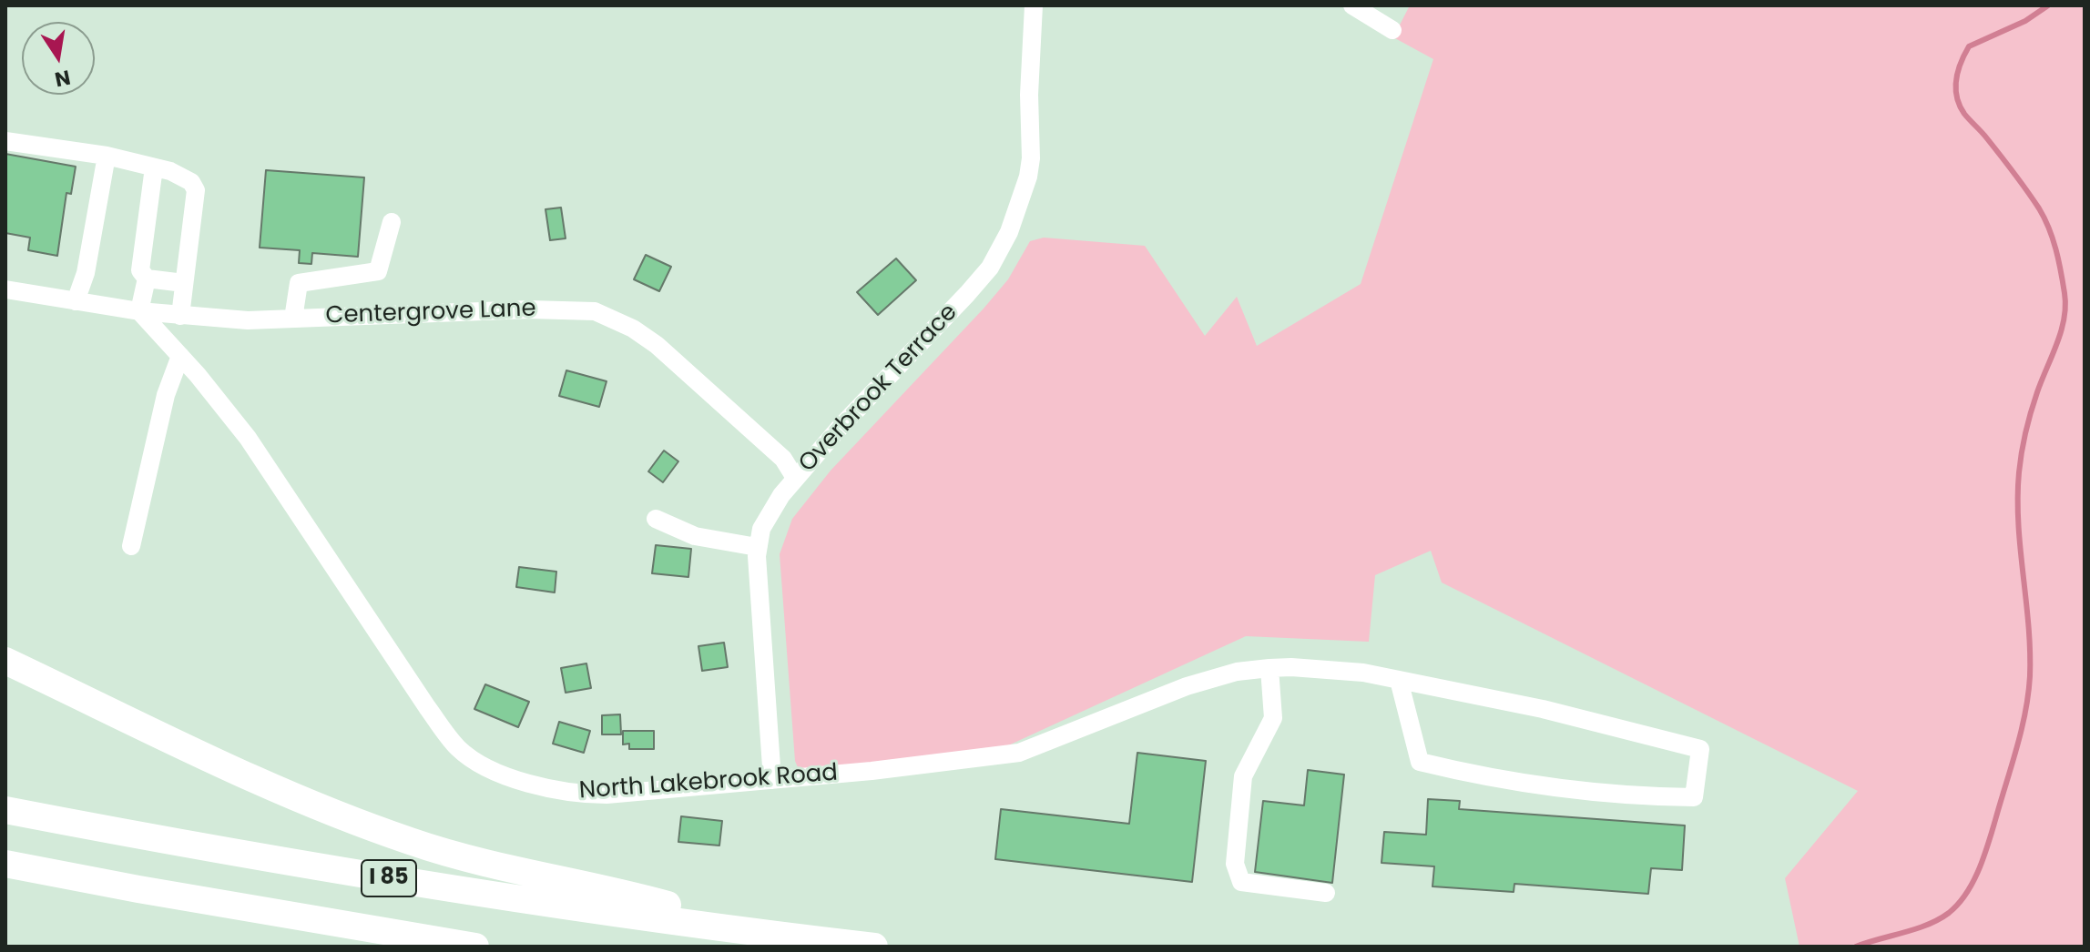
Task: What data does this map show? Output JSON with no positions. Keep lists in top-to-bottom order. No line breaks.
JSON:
{"streets":{"highway":["I 85"],"street":["Centergrove Lane","Overbrook Terrace","North Lakebrook Road"]},"crossings":[["Centergrove Lane","Overbrook Terrace"],["Centergrove Lane","North Lakebrook Road"],["Overbrook Terrace","North Lakebrook Road"]],"north":"bottom"}
